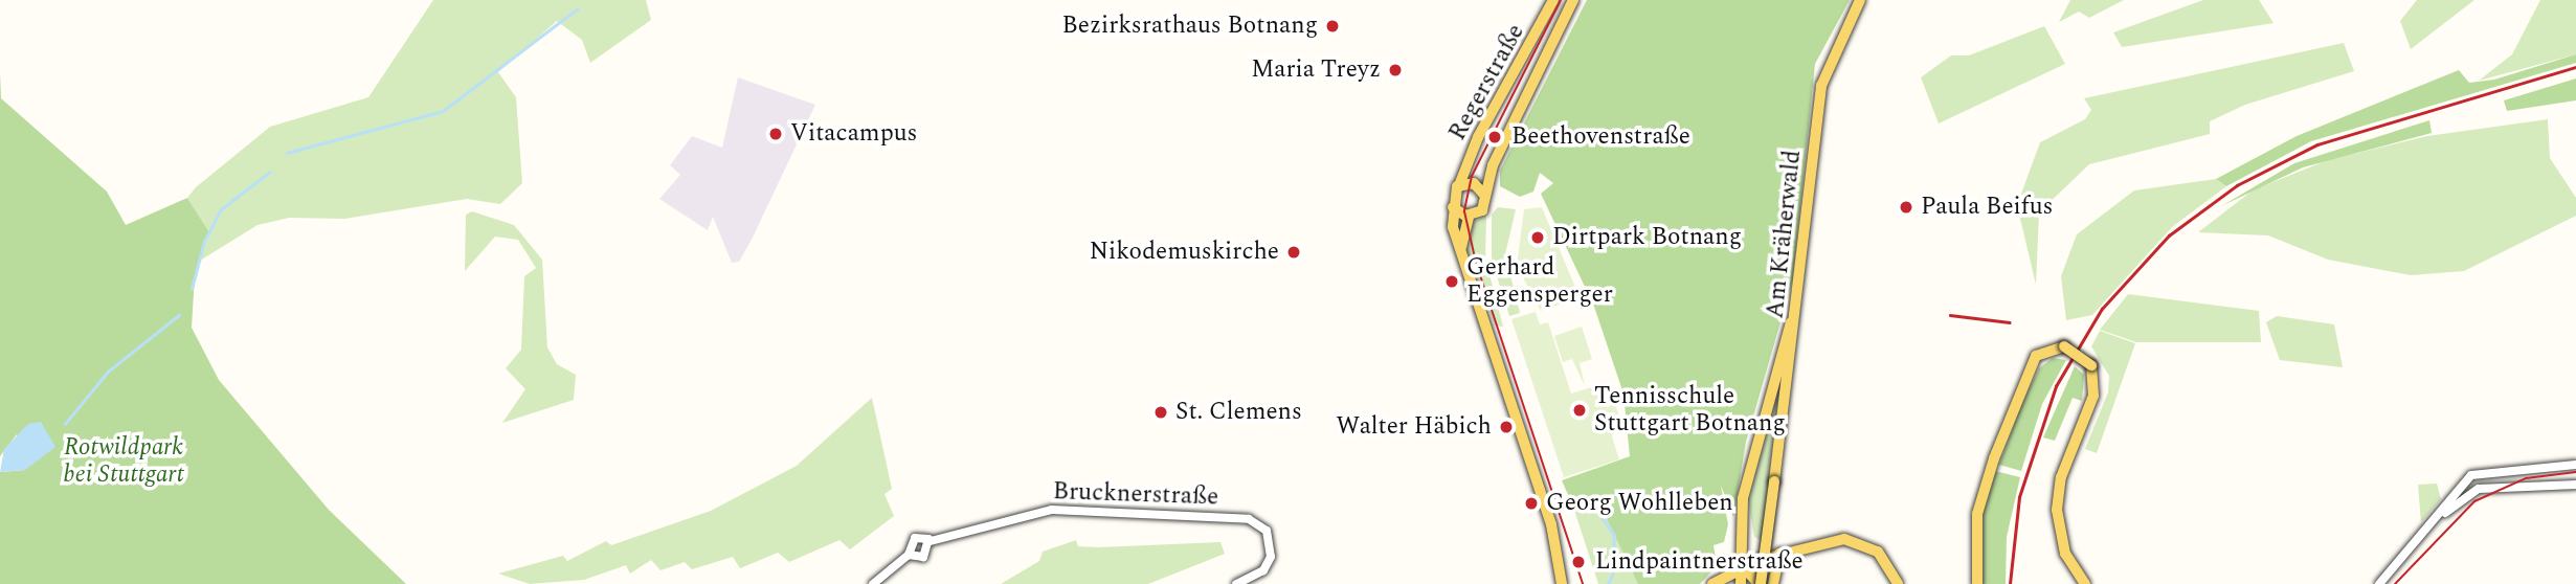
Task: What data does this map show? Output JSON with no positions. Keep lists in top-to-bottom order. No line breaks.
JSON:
{"streets":{"main road":["Regerstraße","Am Kräherwald"],"street":["Brucknerstraße"]},"parks":["Rotwildpark bei Stuttgart"],"places":["Bezirksrathaus Botnang","Maria Treyz","Vitacampus","Beethovenstraße","Paula Beifus","Dirtpark Botnang","Nikodemuskirche","Gerhard Eggensperger","Tennisschule Stuttgart Botnang","St. Clemens","Walter Häbich","Georg Wohlleben","Lindpaintnerstraße"]}
